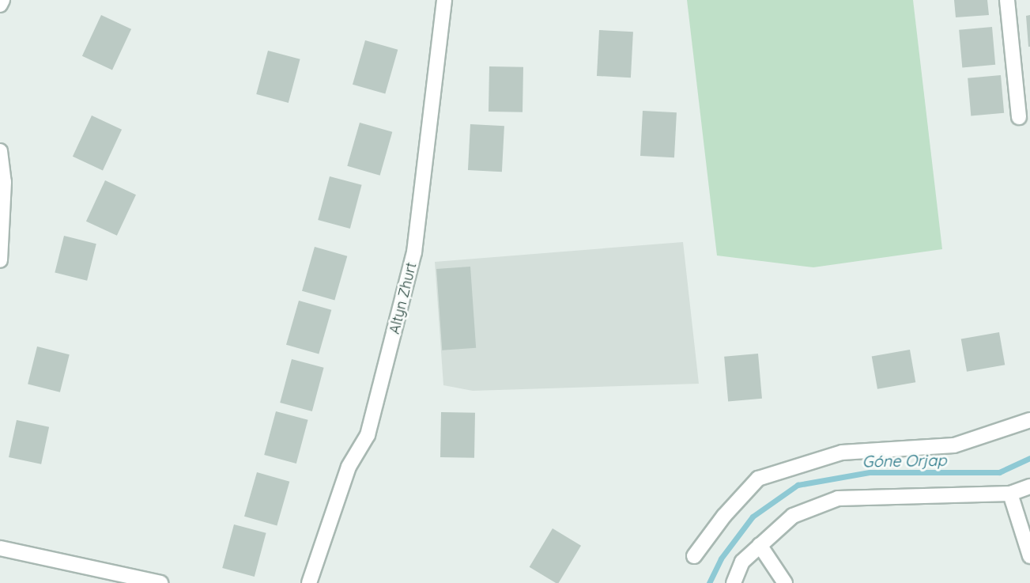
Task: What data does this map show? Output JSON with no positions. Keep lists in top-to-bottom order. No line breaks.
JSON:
{"streets":{"street":["Altyn Zhurt"]},"water":["Góne Orjap"]}
